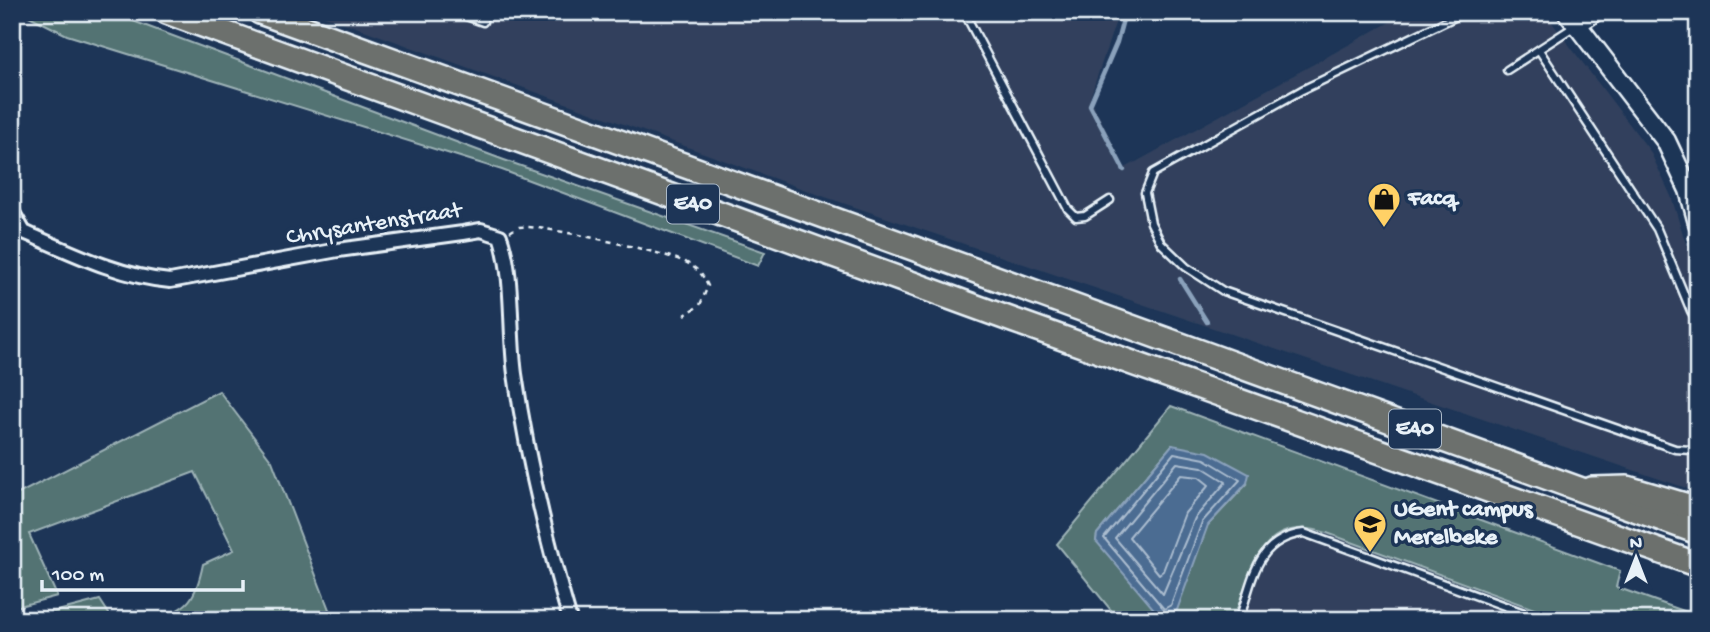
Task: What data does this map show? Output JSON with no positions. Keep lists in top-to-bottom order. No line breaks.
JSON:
{"streets":{"highway":["E40"],"street":["Chrysantenstraat"]},"places":{"shop":["Facq"],"school or university":["UGent campus Merelbeke"]},"scale_bar":"100 m","north":"top"}
